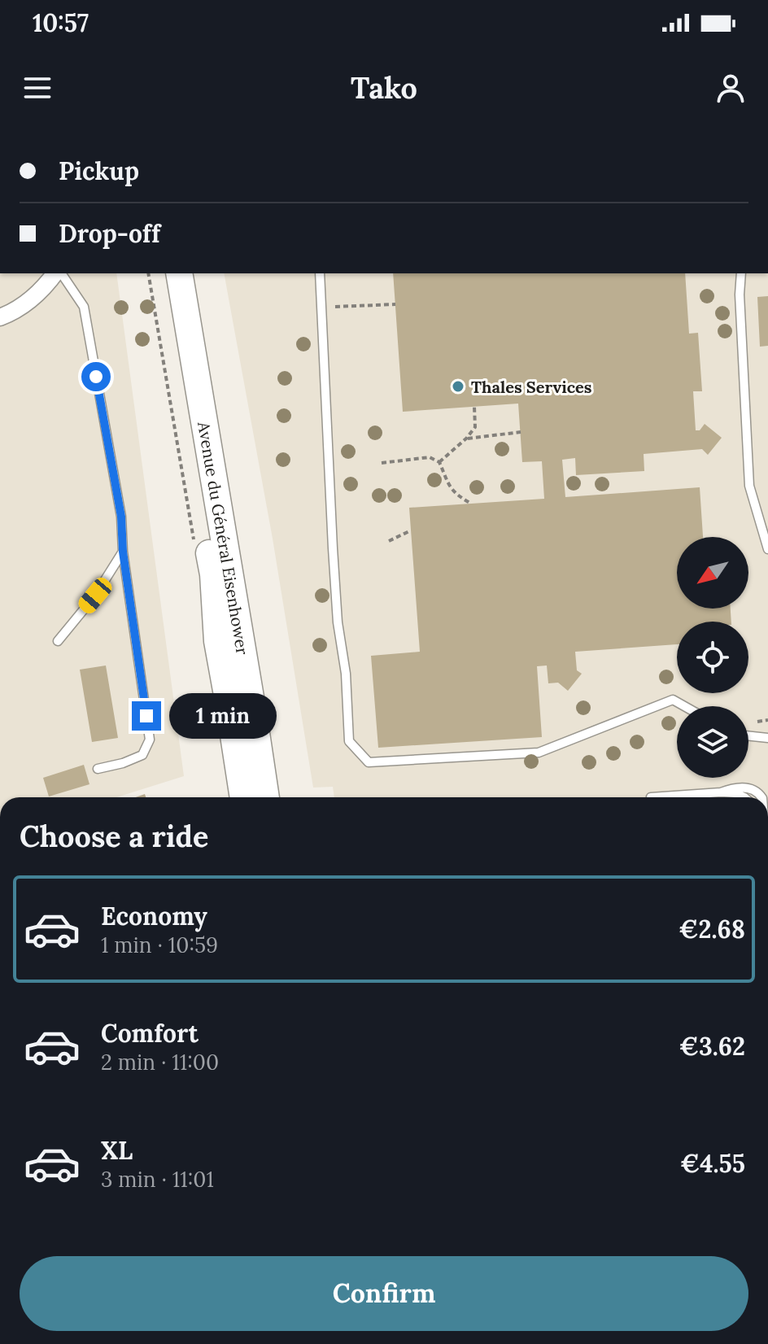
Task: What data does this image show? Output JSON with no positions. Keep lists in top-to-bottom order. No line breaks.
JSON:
{"streets":{"main road":["Avenue du Général Eisenhower"]},"places":["Thales Services"],"north":"bottom left","page":{"status":"10:57","header":"Tako","banner":["Pickup","Drop-off"],"bubble":"1 min","heading":"Choose a ride","list":[{"name":"Economy","note":"1 min · 10:59","value":"€2.68"},{"name":"Comfort","note":"2 min · 11:00","value":"€3.62"},{"name":"XL","note":"3 min · 11:01","value":"€4.55"}],"buttons":"Confirm"}}
